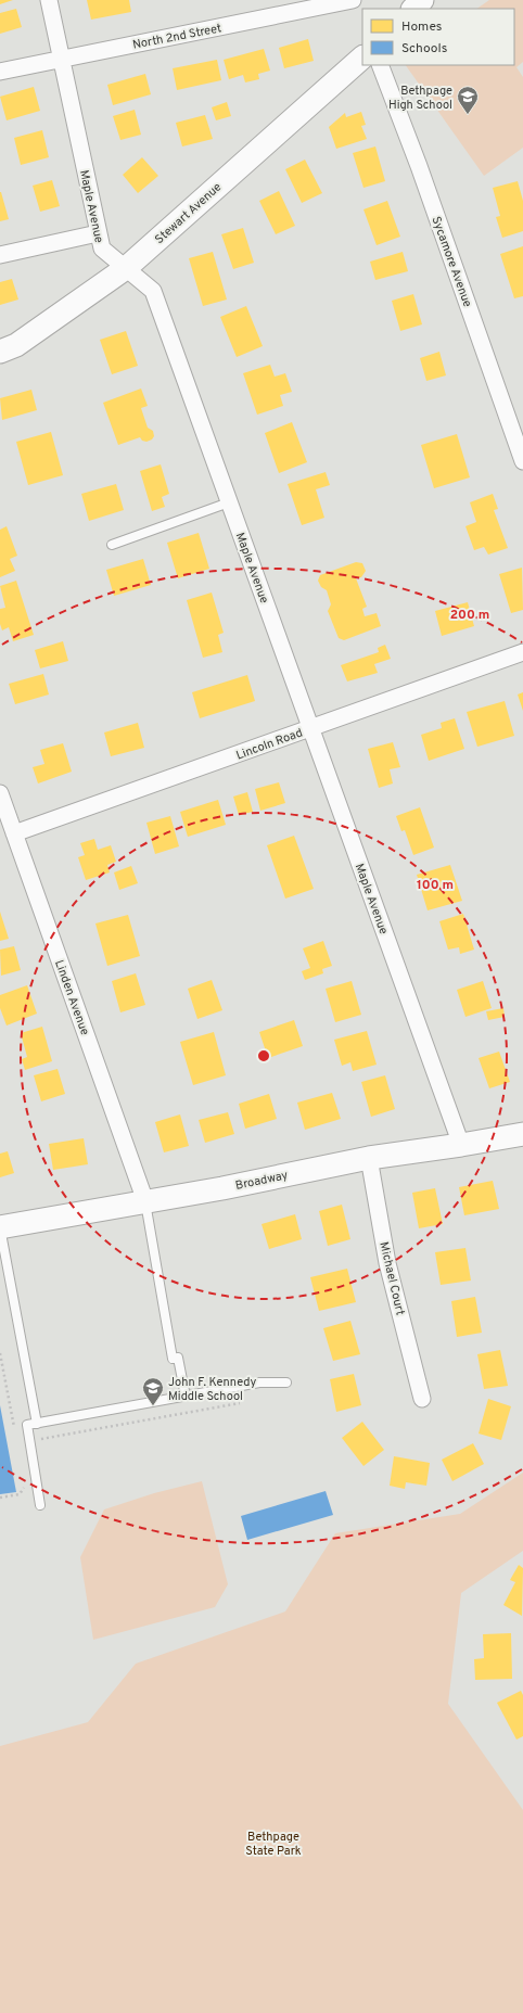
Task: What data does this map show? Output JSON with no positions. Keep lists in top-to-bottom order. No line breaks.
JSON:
{"streets":{"main road":["Stewart Avenue","Broadway"],"street":["North 2nd Street","Maple Avenue","Sycamore Avenue","Lincoln Road","Linden Avenue","Michael Court"]},"crossings":[["North 2nd Street","Maple Avenue"],["Maple Avenue","Stewart Avenue"],["Maple Avenue","Lincoln Road"],["Maple Avenue","Broadway"],["Lincoln Road","Linden Avenue"],["Linden Avenue","Broadway"],["Broadway","Michael Court"]],"parks":["Bethpage State Park"],"places":{"school or university":["Bethpage High School","John F. Kennedy Middle School"]},"legend":["Homes","Schools"],"rings":["200 m","100 m"]}
